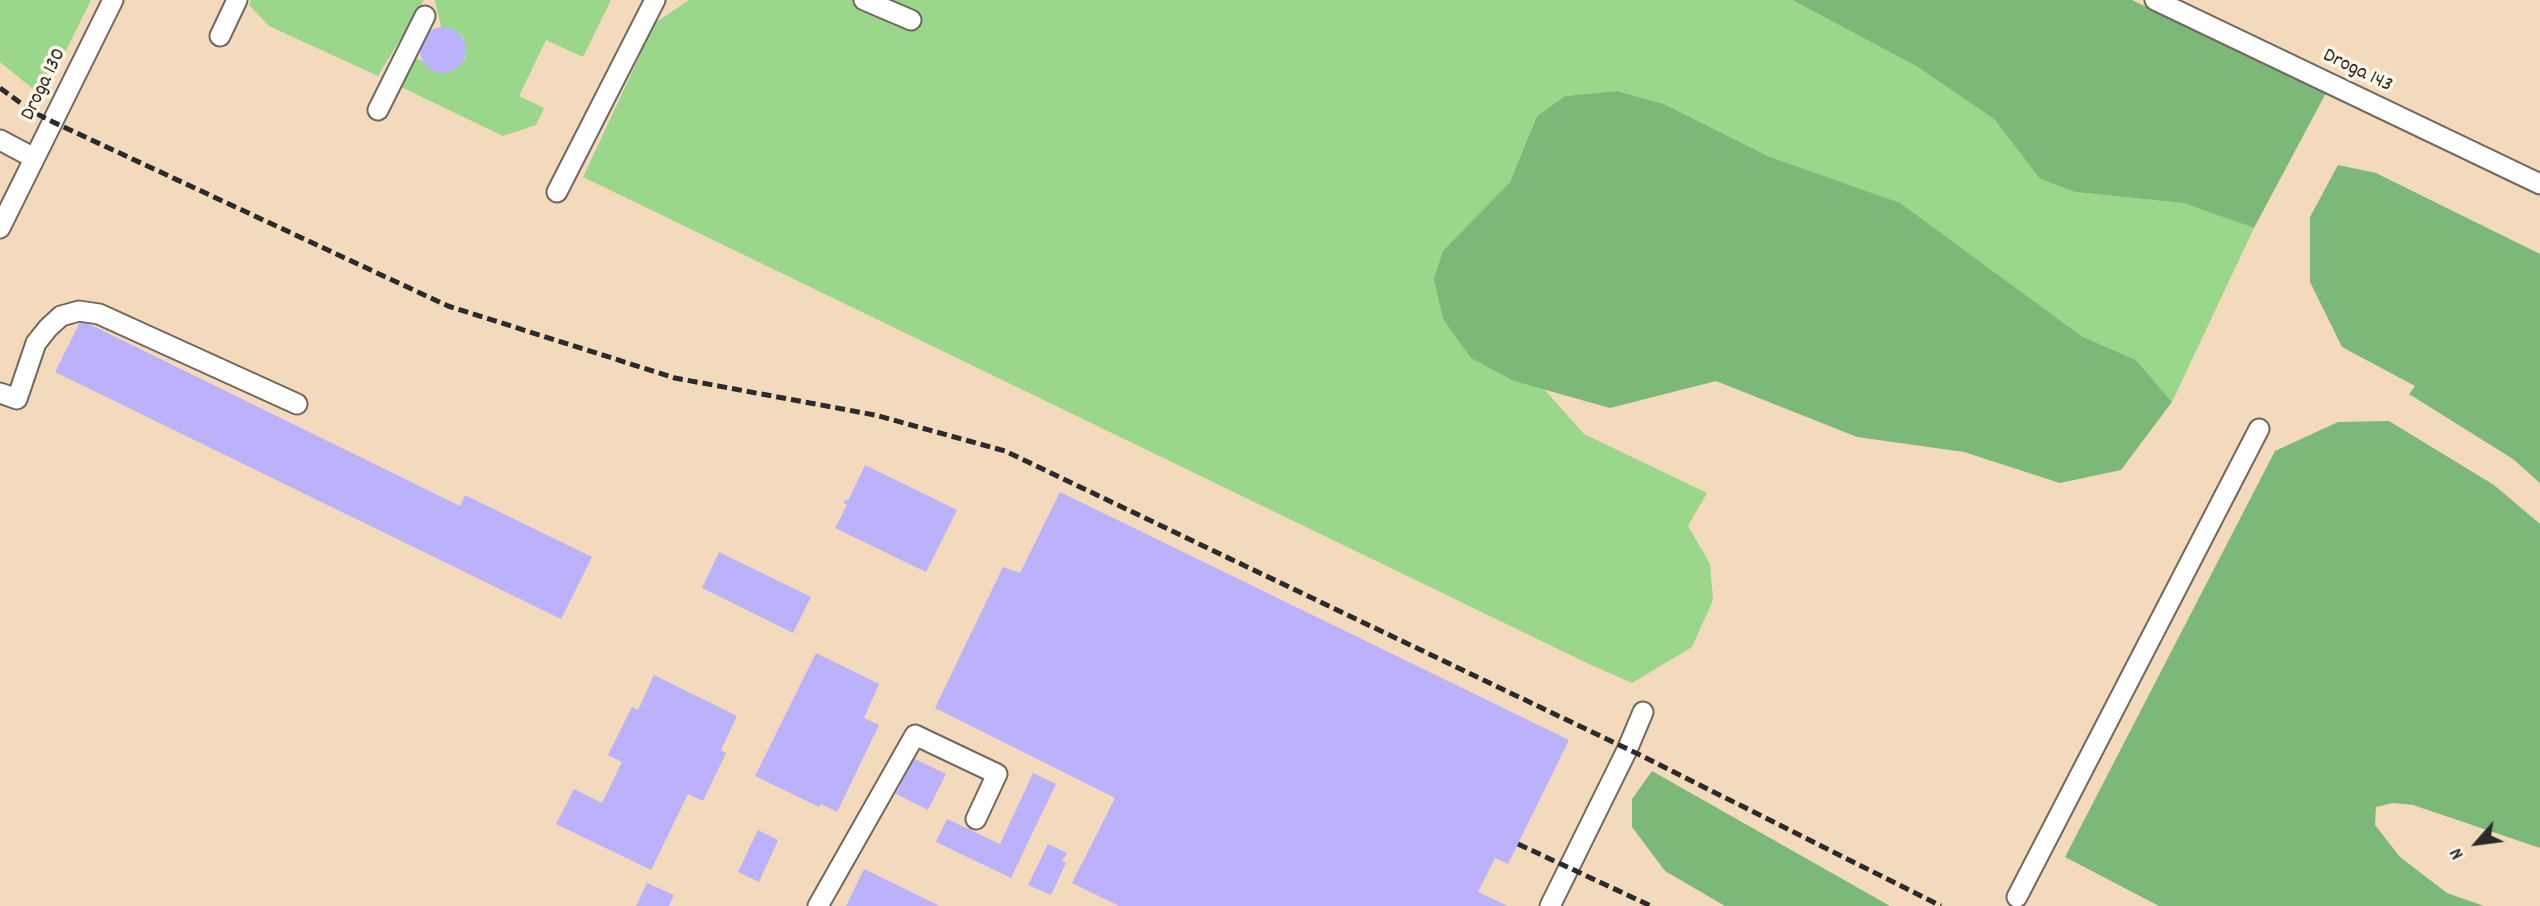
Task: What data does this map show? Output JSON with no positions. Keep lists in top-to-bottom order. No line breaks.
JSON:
{"streets":{"lane":["Droga 143","Droga 130"]},"north":"bottom left"}
